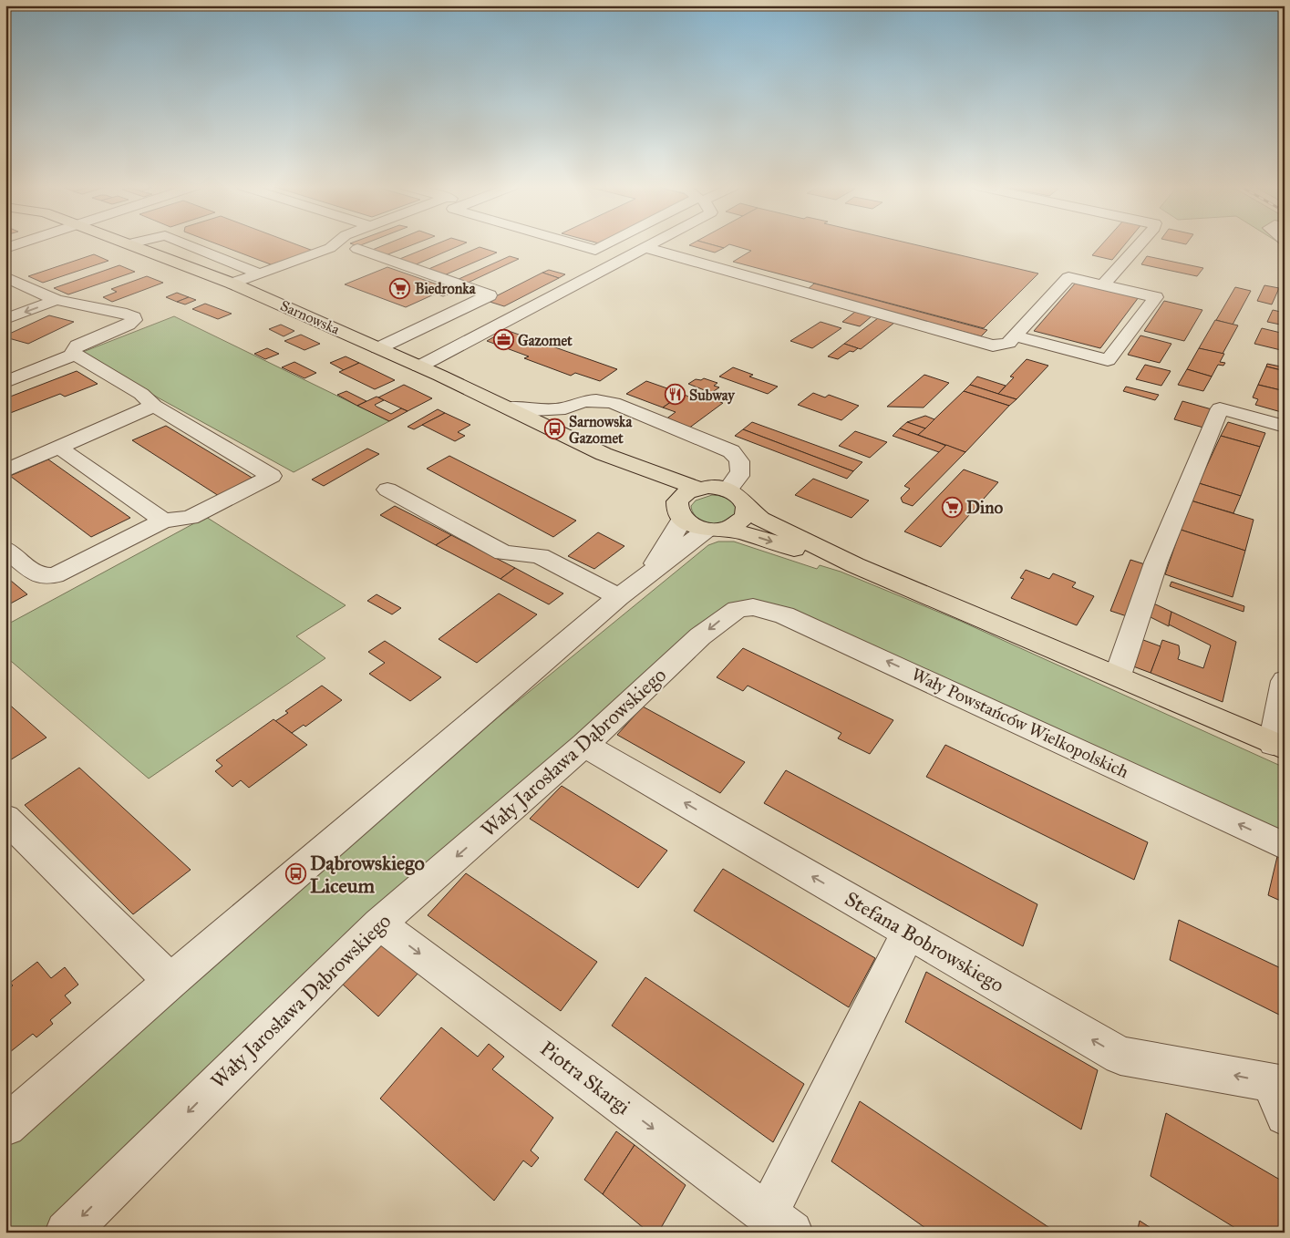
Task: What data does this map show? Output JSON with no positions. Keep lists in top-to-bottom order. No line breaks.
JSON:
{"streets":{"main road":["Sarnowska"],"street":["Wały Powstańców Wielkopolskich","Wały Jarosława Dąbrowskiego","Stefana Bobrowskiego","Piotra Skargi"]},"crossings":[["Wały Powstańców Wielkopolskich","Wały Jarosława Dąbrowskiego"],["Wały Jarosława Dąbrowskiego","Stefana Bobrowskiego"],["Wały Jarosława Dąbrowskiego","Piotra Skargi"]],"one_way":["Wały Powstańców Wielkopolskich","Stefana Bobrowskiego","Piotra Skargi"],"places":{"supermarket":["Biedronka","Dino"],"office":["Gazomet"],"restaurant":["Subway"],"bus stop":["Sarnowska Gazomet","Dąbrowskiego Liceum"]}}
